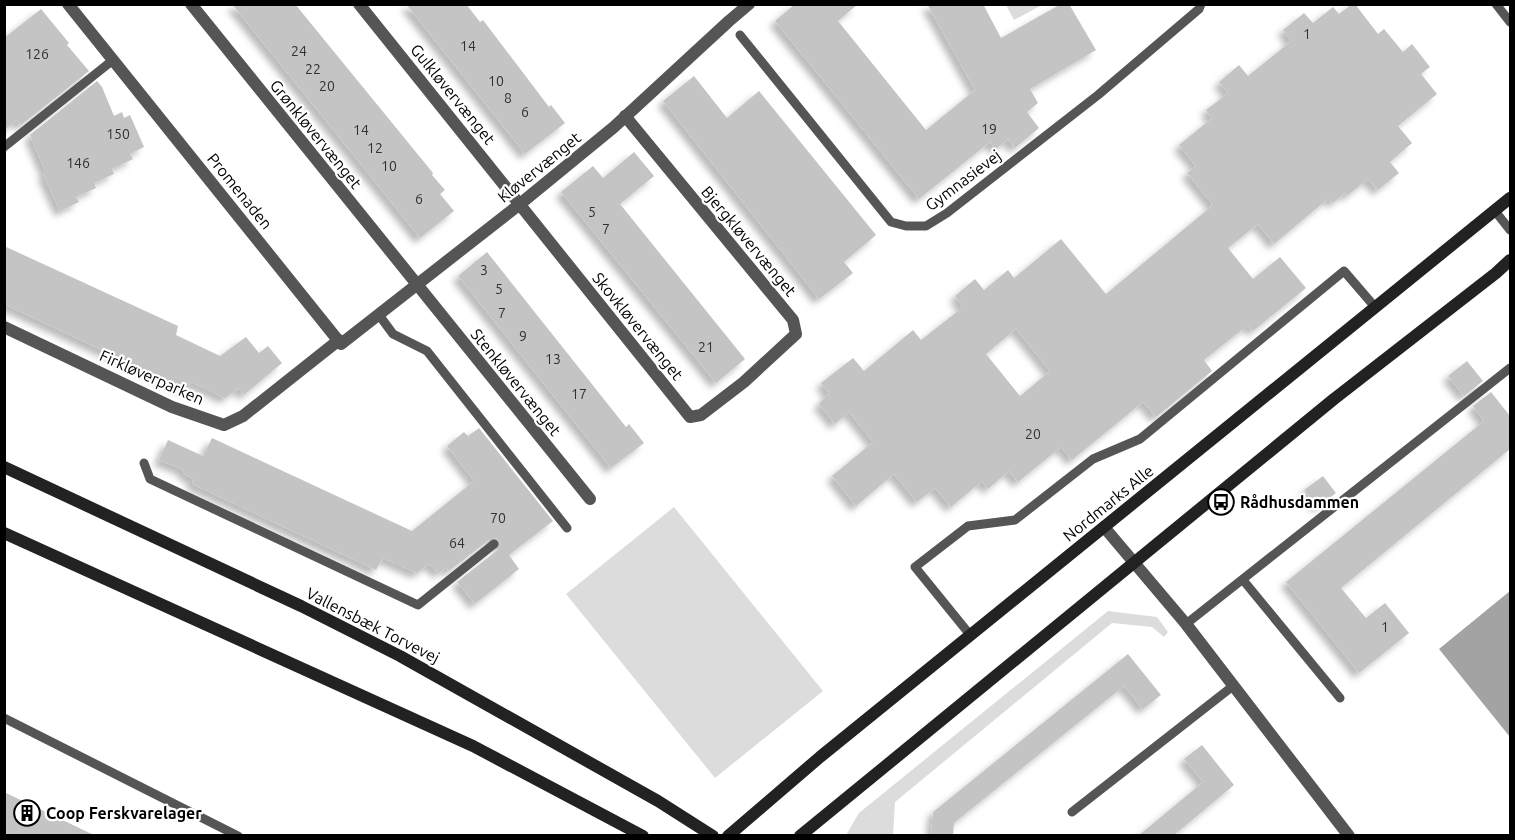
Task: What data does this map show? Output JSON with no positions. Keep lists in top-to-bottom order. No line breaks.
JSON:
{"streets":{"street":["Gulkløvervænget","Grønkløvervænget","Kløvervænget","Promenaden","Bjergkløvervænget","Skovkløvervænget","Firkløverparken","Stenkløvervænget","Nordmarks Alle","Vallensbæk Torvevej"],"lane":["Gymnasievej"]},"crossings":[["Gulkløvervænget","Kløvervænget"],["Gulkløvervænget","Skovkløvervænget"],["Grønkløvervænget","Kløvervænget"],["Grønkløvervænget","Stenkløvervænget"],["Kløvervænget","Promenaden"],["Kløvervænget","Bjergkløvervænget"],["Kløvervænget","Skovkløvervænget"],["Kløvervænget","Firkløverparken"],["Kløvervænget","Stenkløvervænget"],["Promenaden","Firkløverparken"],["Bjergkløvervænget","Skovkløvervænget"]],"places":{"bus stop":["Rådhusdammen"],"building":["Coop Ferskvarelager"]},"house_numbers":["1","14","24","126","22","10","20","8","6","19","14","150","12","146","10","6","5","7","3","5","7","9","21","13","17","20","70","64","1"]}
